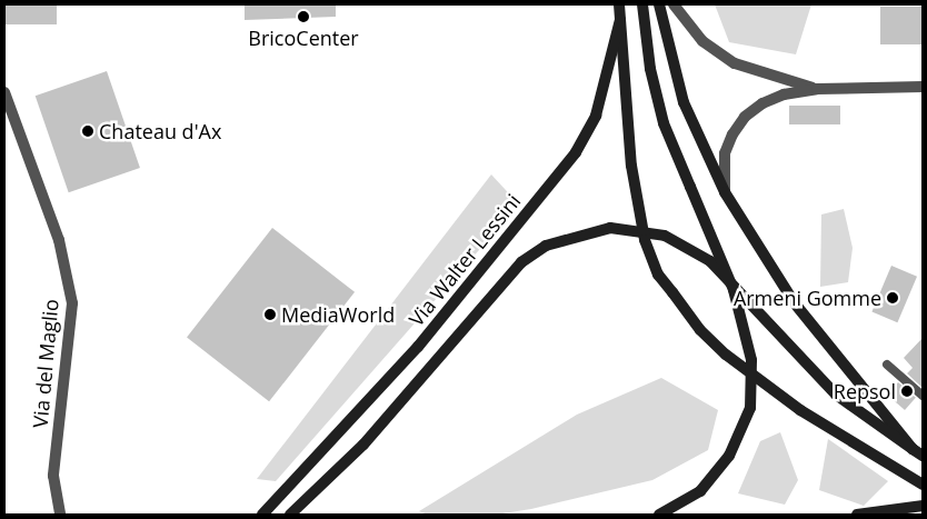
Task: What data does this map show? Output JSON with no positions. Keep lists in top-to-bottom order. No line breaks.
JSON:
{"streets":{"main road":["Via Walter Lessini"],"street":["Via del Maglio"]},"places":["BricoCenter","Chateau d'Ax","Armeni Gomme","MediaWorld","Repsol"]}
